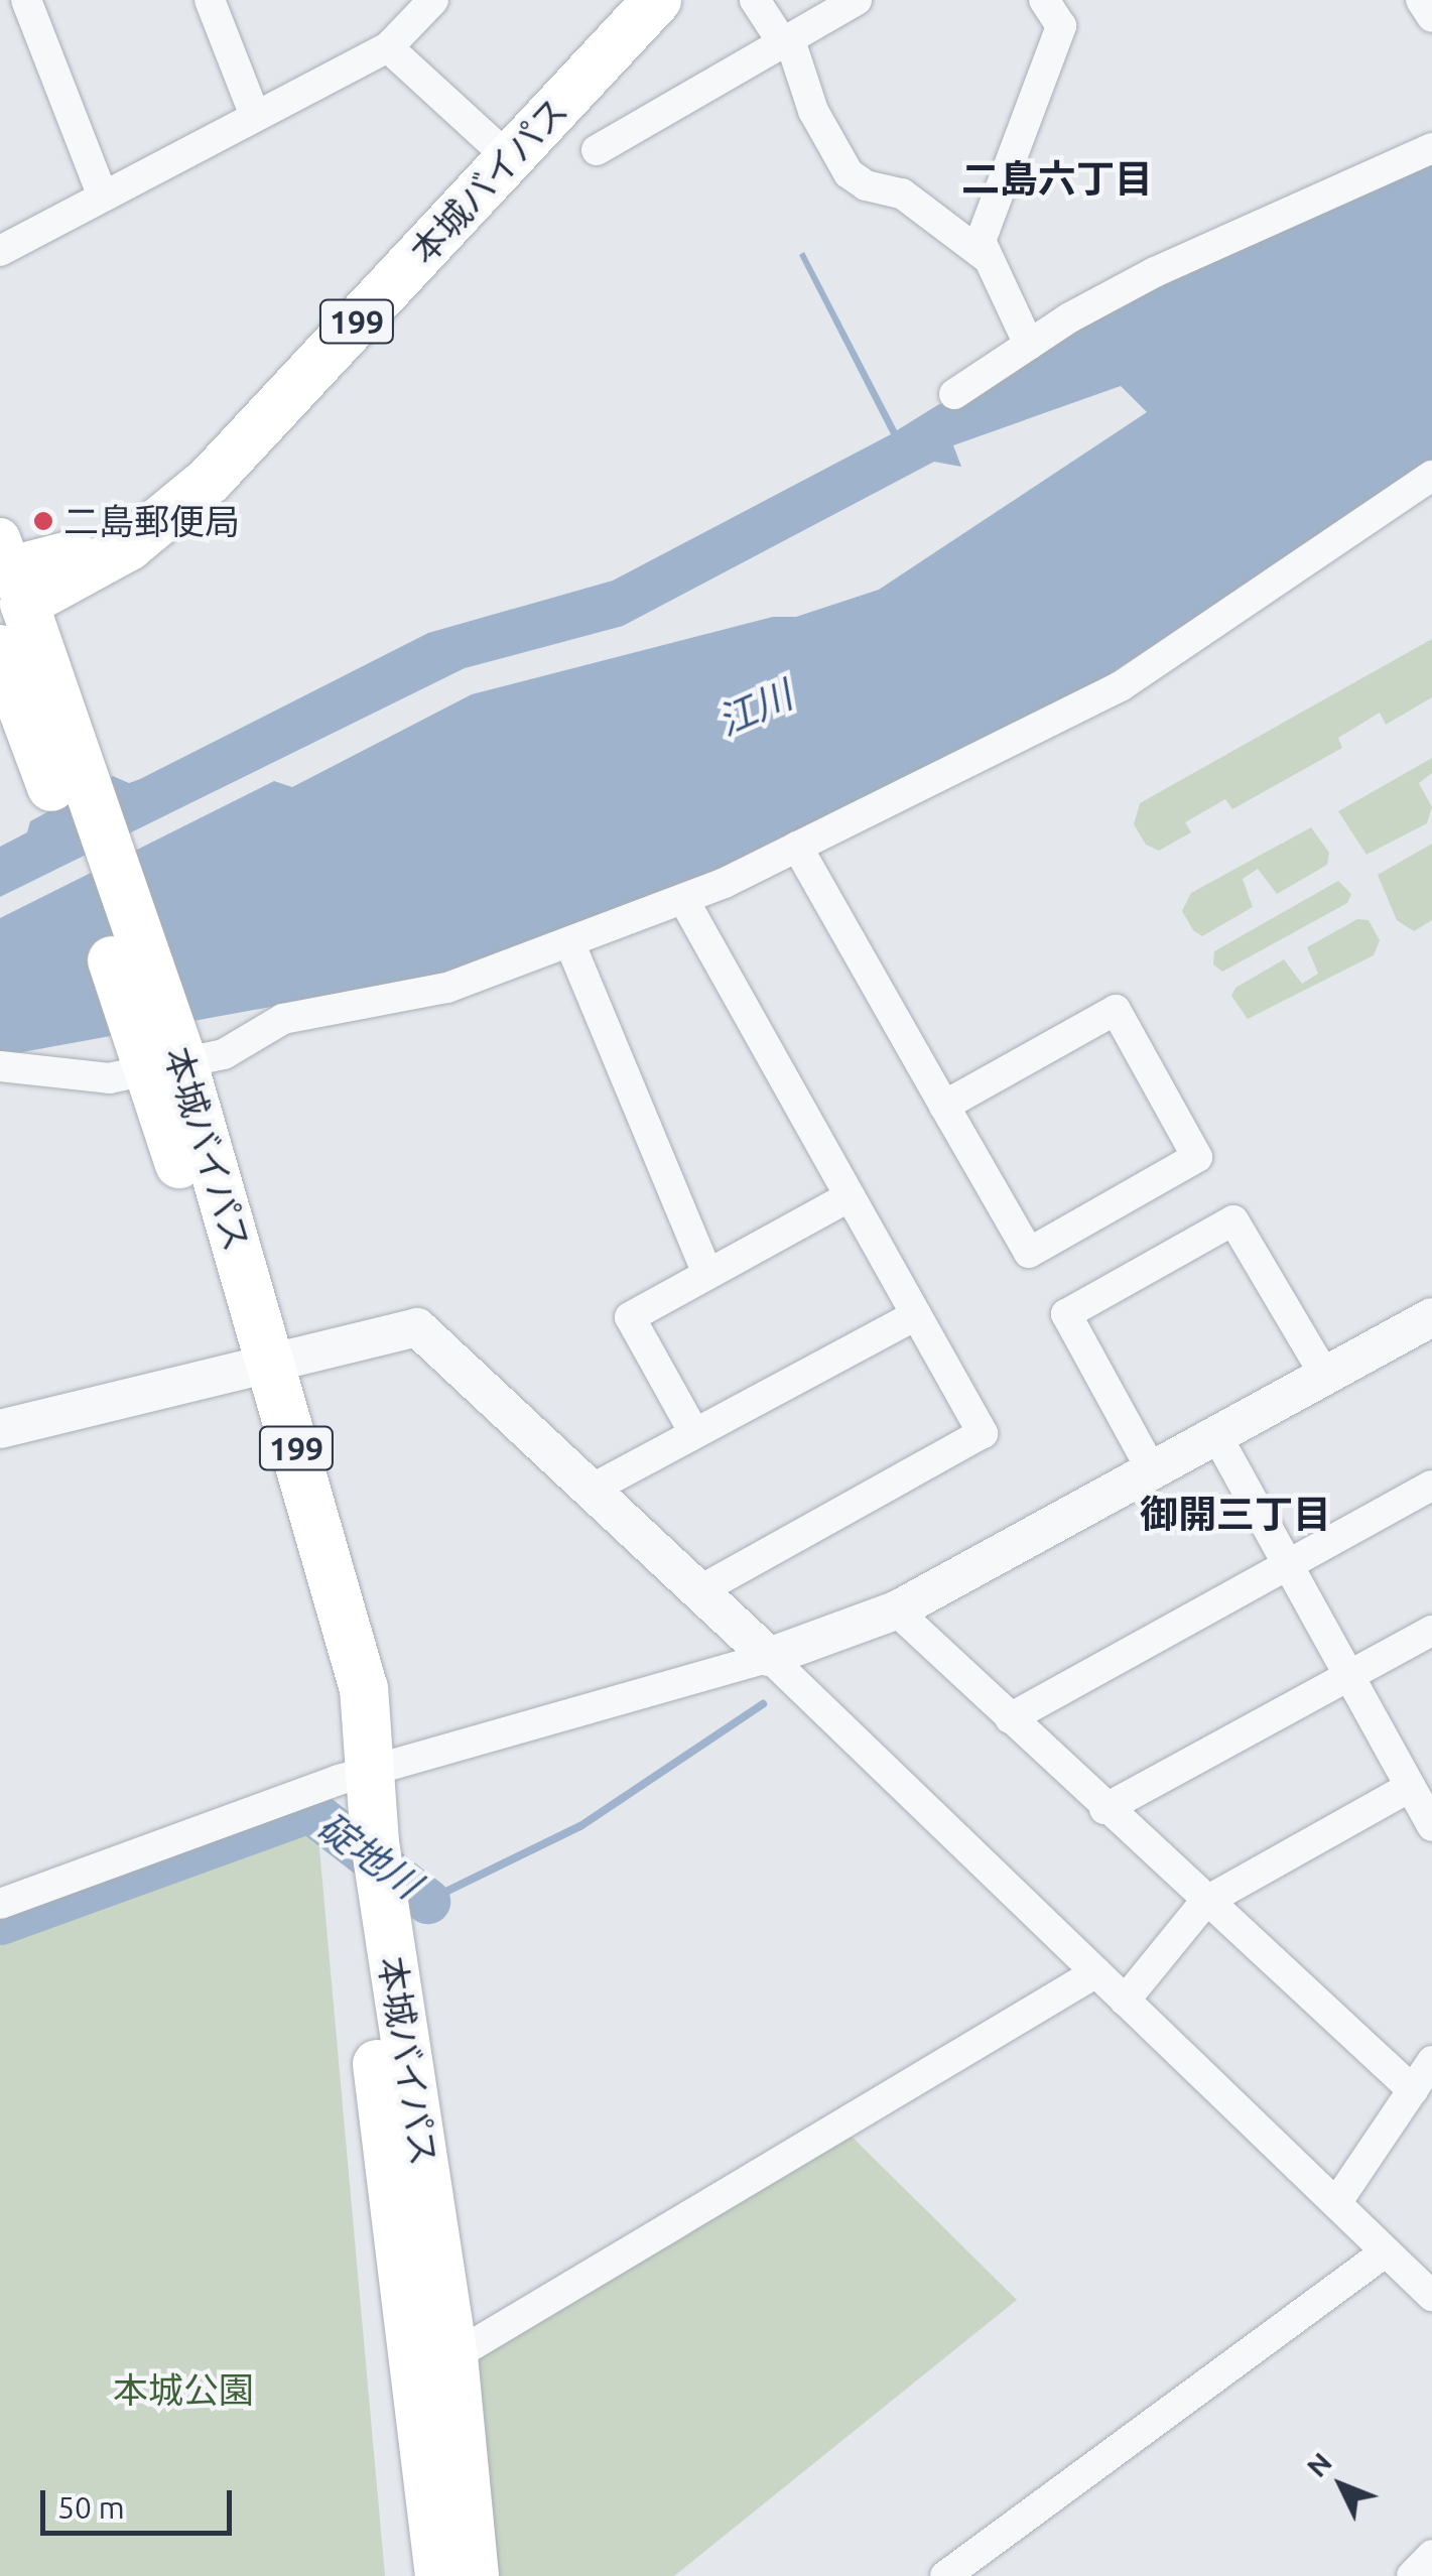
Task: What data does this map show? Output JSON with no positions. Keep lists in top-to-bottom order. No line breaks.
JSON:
{"streets":{"highway":["本城バイパス","199"]},"districts":["二島六丁目","御開三丁目"],"water":["江川","碇地川"],"parks":["本城公園"],"places":["二島郵便局"],"scale_bar":"50 m","north":"top left"}
